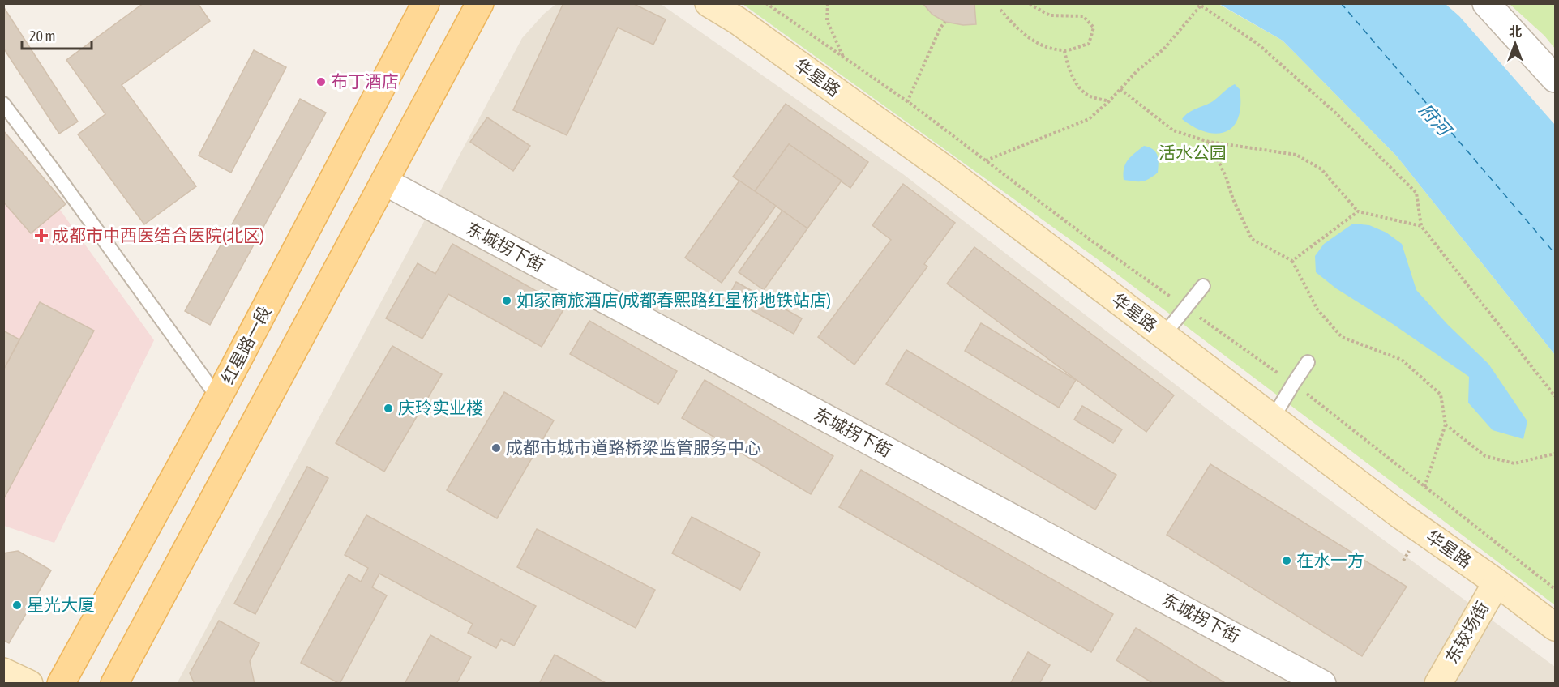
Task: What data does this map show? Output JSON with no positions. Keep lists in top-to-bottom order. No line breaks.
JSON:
{"streets":{"main road":["红星路一段"],"street":["华星路","东城拐下街","东较场街"]},"crossings":[["华星路","东较场街"]],"water":["府河"],"parks":["活水公园"],"places":{"other":["布丁酒店","如家商旅酒店(成都春熙路红星桥地铁站店)","庆玲实业楼","成都市城市道路桥梁监管服务中心","在水一方","星光大厦"],"health":["成都市中西医结合医院(北区)"]},"scale_bar":"20 m","north":"top"}
